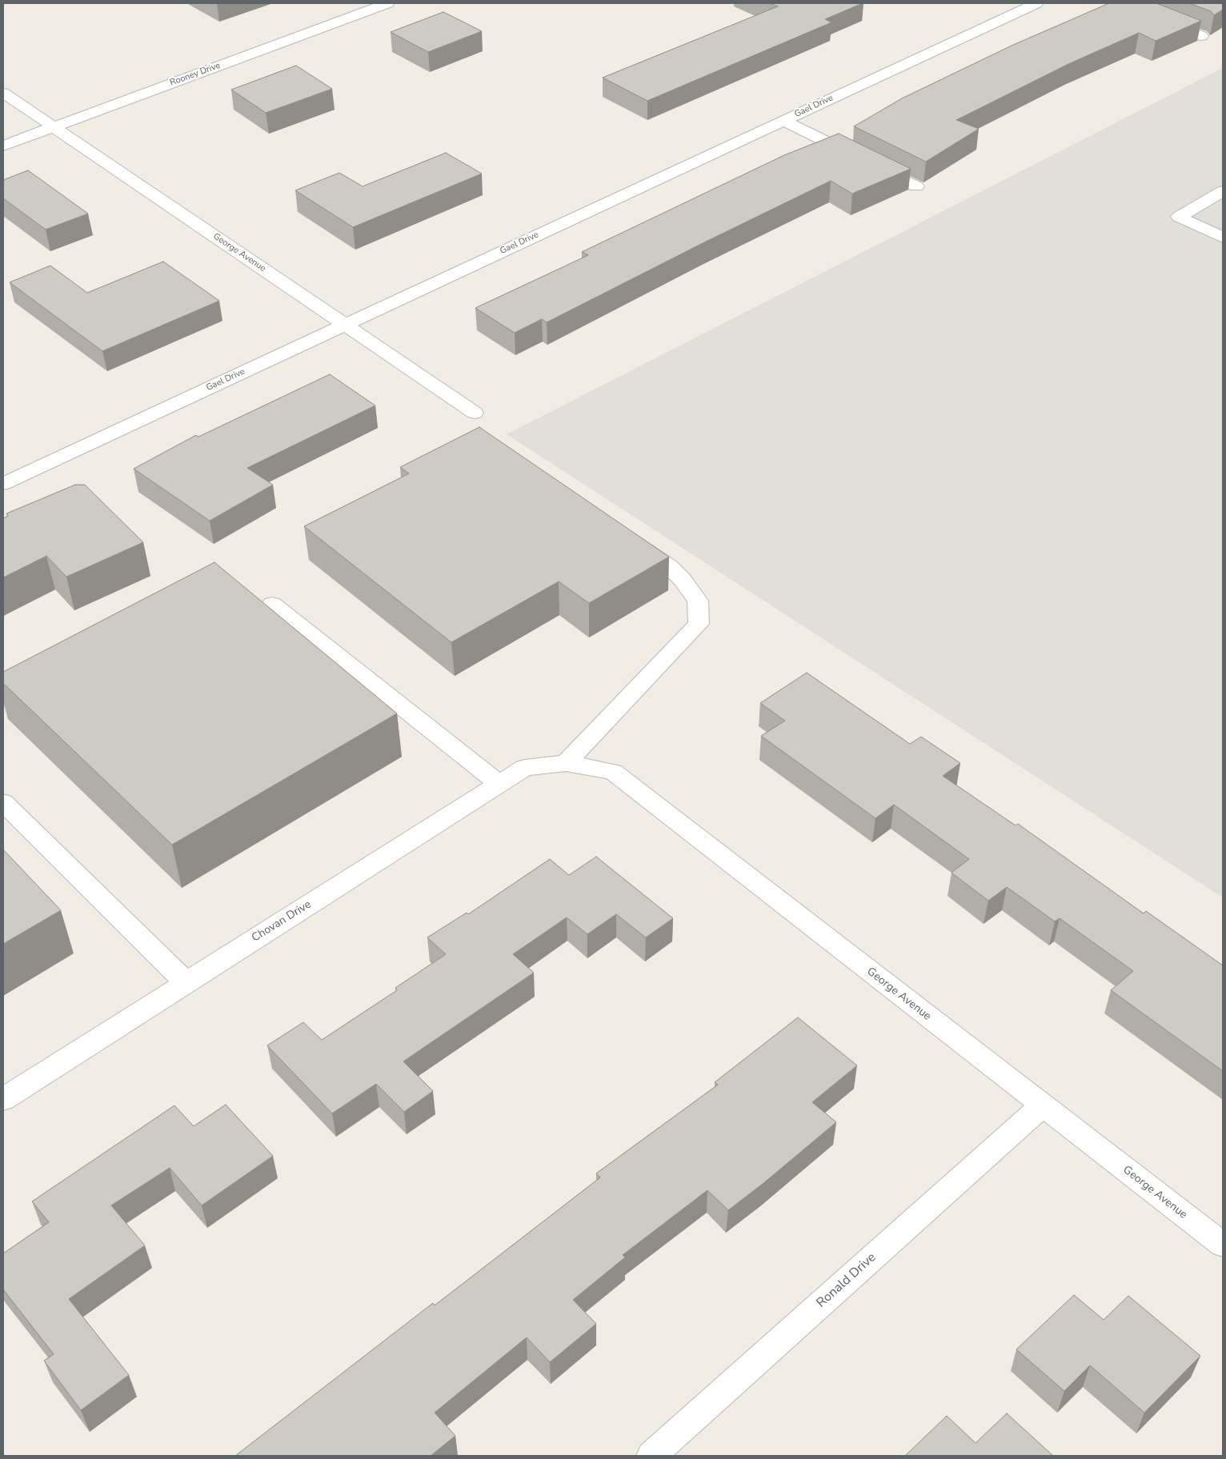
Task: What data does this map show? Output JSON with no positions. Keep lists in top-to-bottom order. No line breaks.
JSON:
{"streets":{"street":["Rooney Drive","Gael Drive","George Avenue","Chovan Drive","Ronald Drive"]},"crossings":[["Rooney Drive","George Avenue"],["Gael Drive","George Avenue"],["George Avenue","Chovan Drive"],["George Avenue","Ronald Drive"]]}
